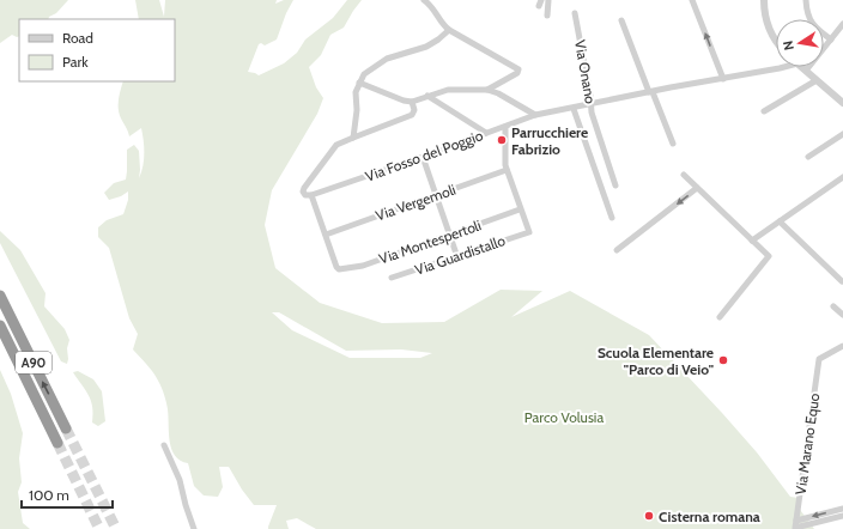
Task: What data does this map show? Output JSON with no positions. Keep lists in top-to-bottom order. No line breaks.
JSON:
{"streets":{"highway":["A90"],"street":["Via Onano","Via Fosso del Poggio","Via Vergemoli","Via Montespertoli","Via Guardistallo","Via Marano Equo"]},"crossings":[["Via Onano","Via Fosso del Poggio"],["Via Vergemoli","Via Montespertoli"],["Via Montespertoli","Via Guardistallo"]],"parks":["Parco Volusia"],"places":["Parrucchiere Fabrizio","Scuola Elementare \"Parco di Veio\"","Cisterna romana"],"legend":["Road","Park"],"scale_bar":"100 m","north":"left"}
